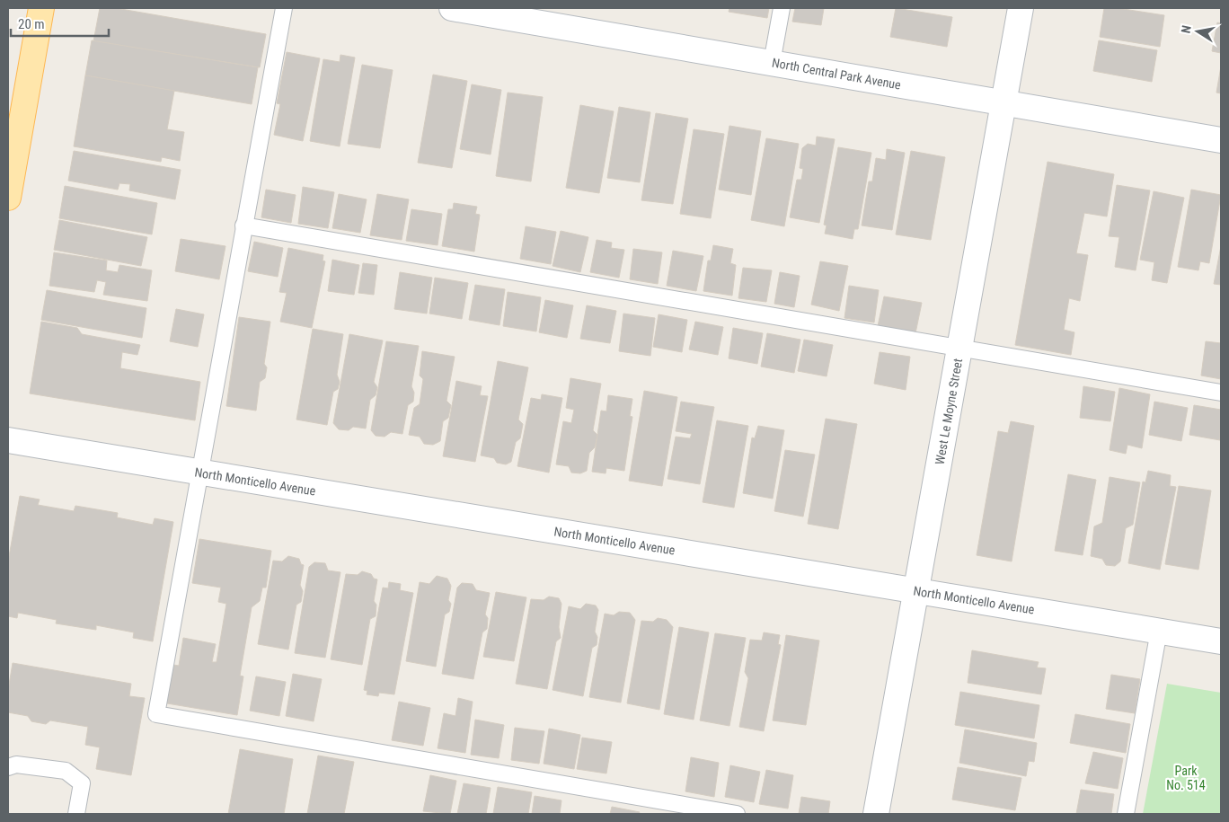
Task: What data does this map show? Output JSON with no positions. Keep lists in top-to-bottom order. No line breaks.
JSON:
{"streets":{"street":["North Central Park Avenue","West Le Moyne Street","North Monticello Avenue"]},"crossings":[["North Central Park Avenue","West Le Moyne Street"],["West Le Moyne Street","North Monticello Avenue"]],"parks":["Park No. 514"],"scale_bar":"20 m","north":"left"}
